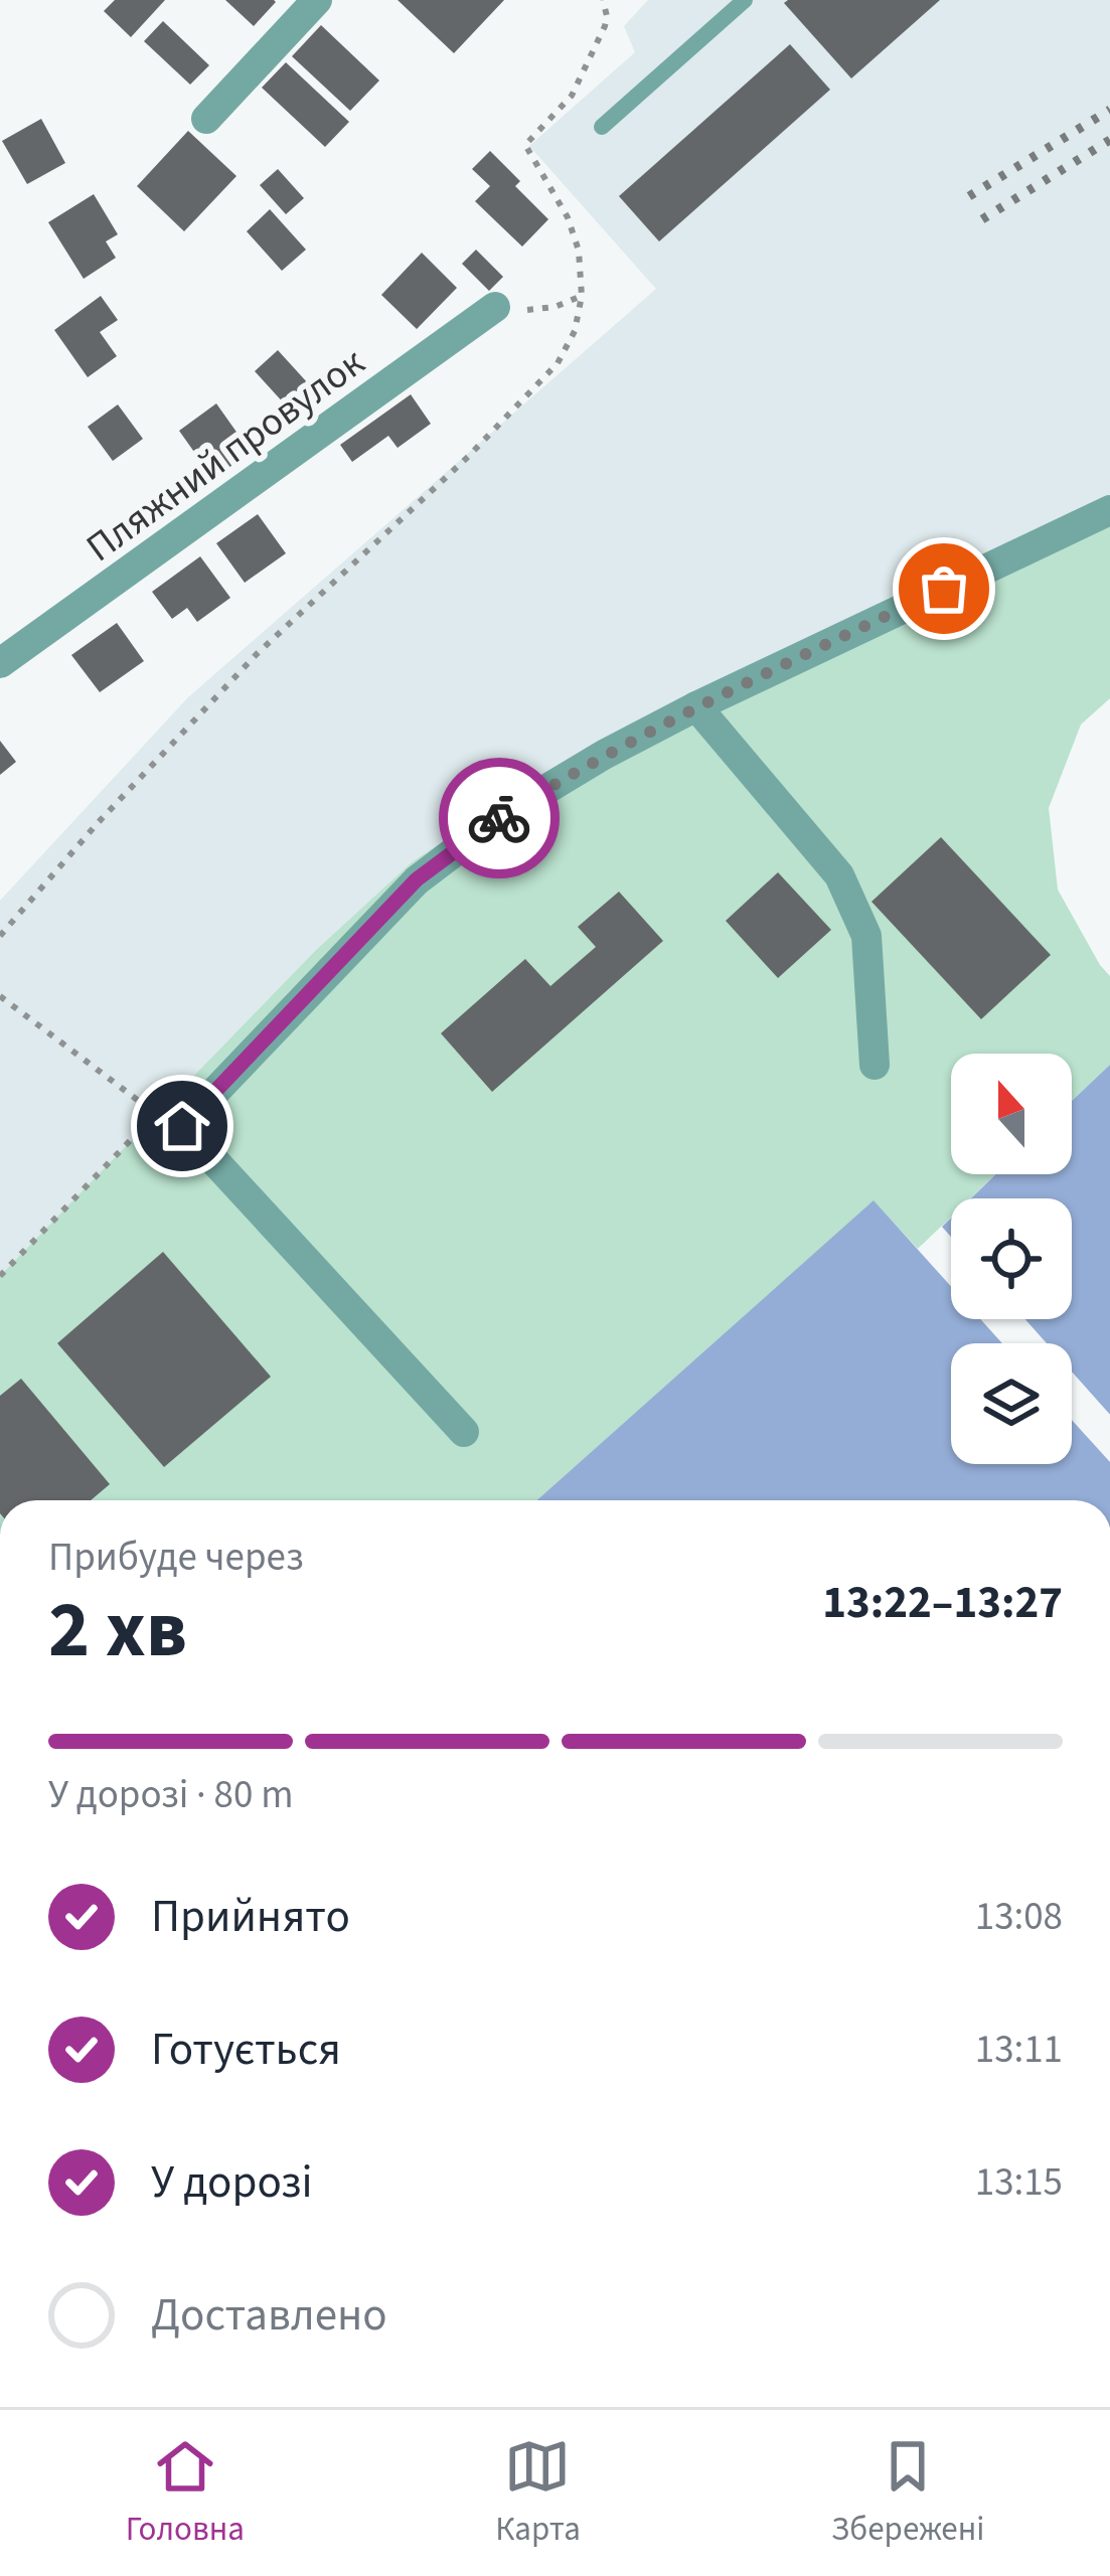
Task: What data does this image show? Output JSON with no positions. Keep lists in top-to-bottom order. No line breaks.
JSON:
{"streets":{"street":["Пляжний провулок"]},"north":"top","page":{"heading":["2 хв","Прибуде через","13:22–13:27"],"bar":"У дорозі · 80 m","list":[["Прийнято","13:08"],["Готується","13:11"],["У дорозі","13:15"],"Доставлено"],"tabs":["Головна","Карта","Збережені"]}}
